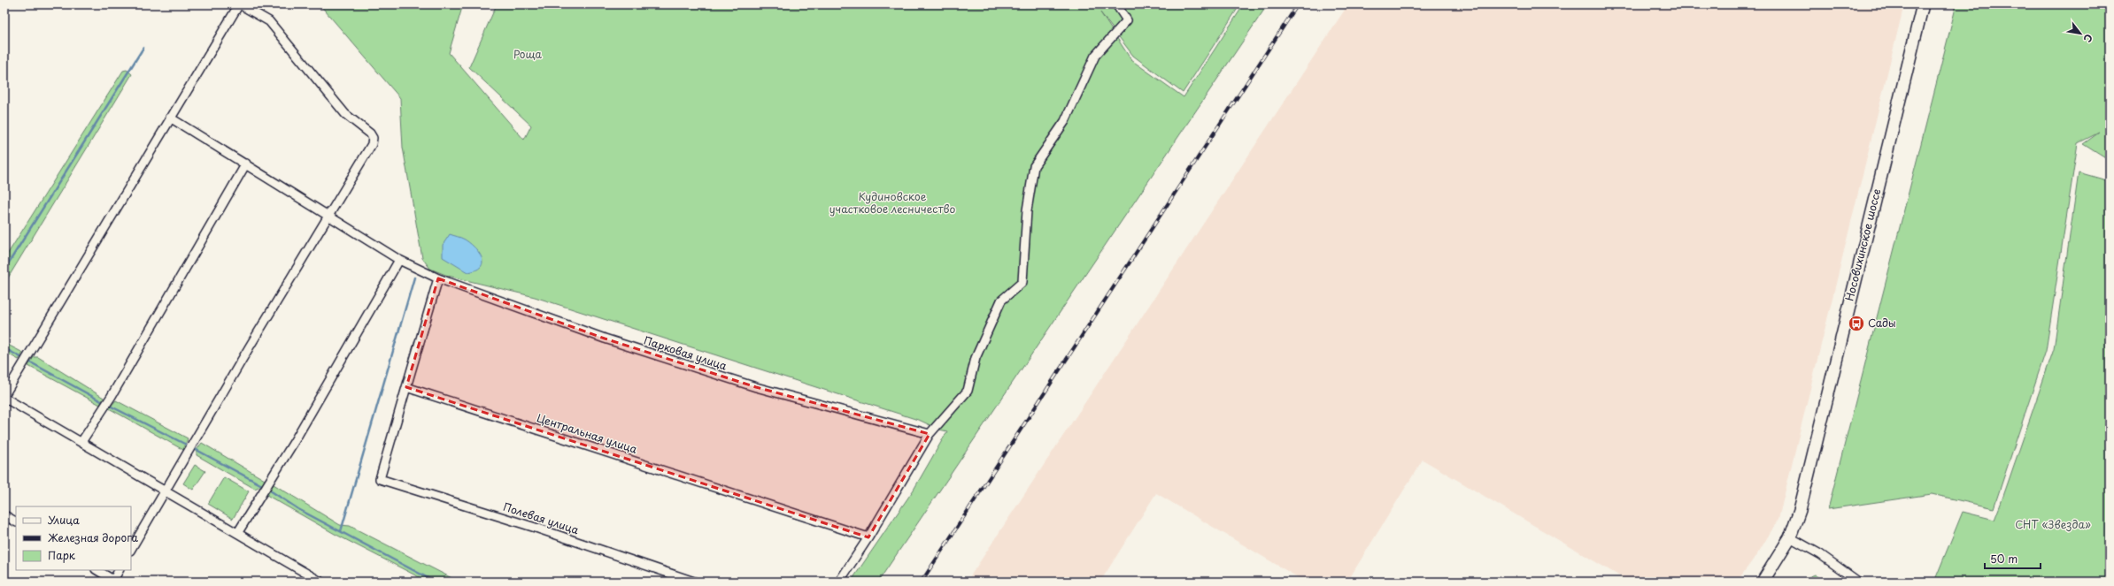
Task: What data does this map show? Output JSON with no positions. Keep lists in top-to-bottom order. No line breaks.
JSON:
{"streets":{"main road":["Носовихинское шоссе"],"street":["Парковая улица","Центральная улица","Полевая улица"]},"crossings":[["Центральная улица","Полевая улица"]],"parks":["Роща","Кудиновское участковое лесничество","СНТ «Звезда»"],"places":{"bus stop":["Сады"]},"legend":["Улица","Железная дорога","Парк"],"scale_bar":"50 m","north":"bottom right"}
